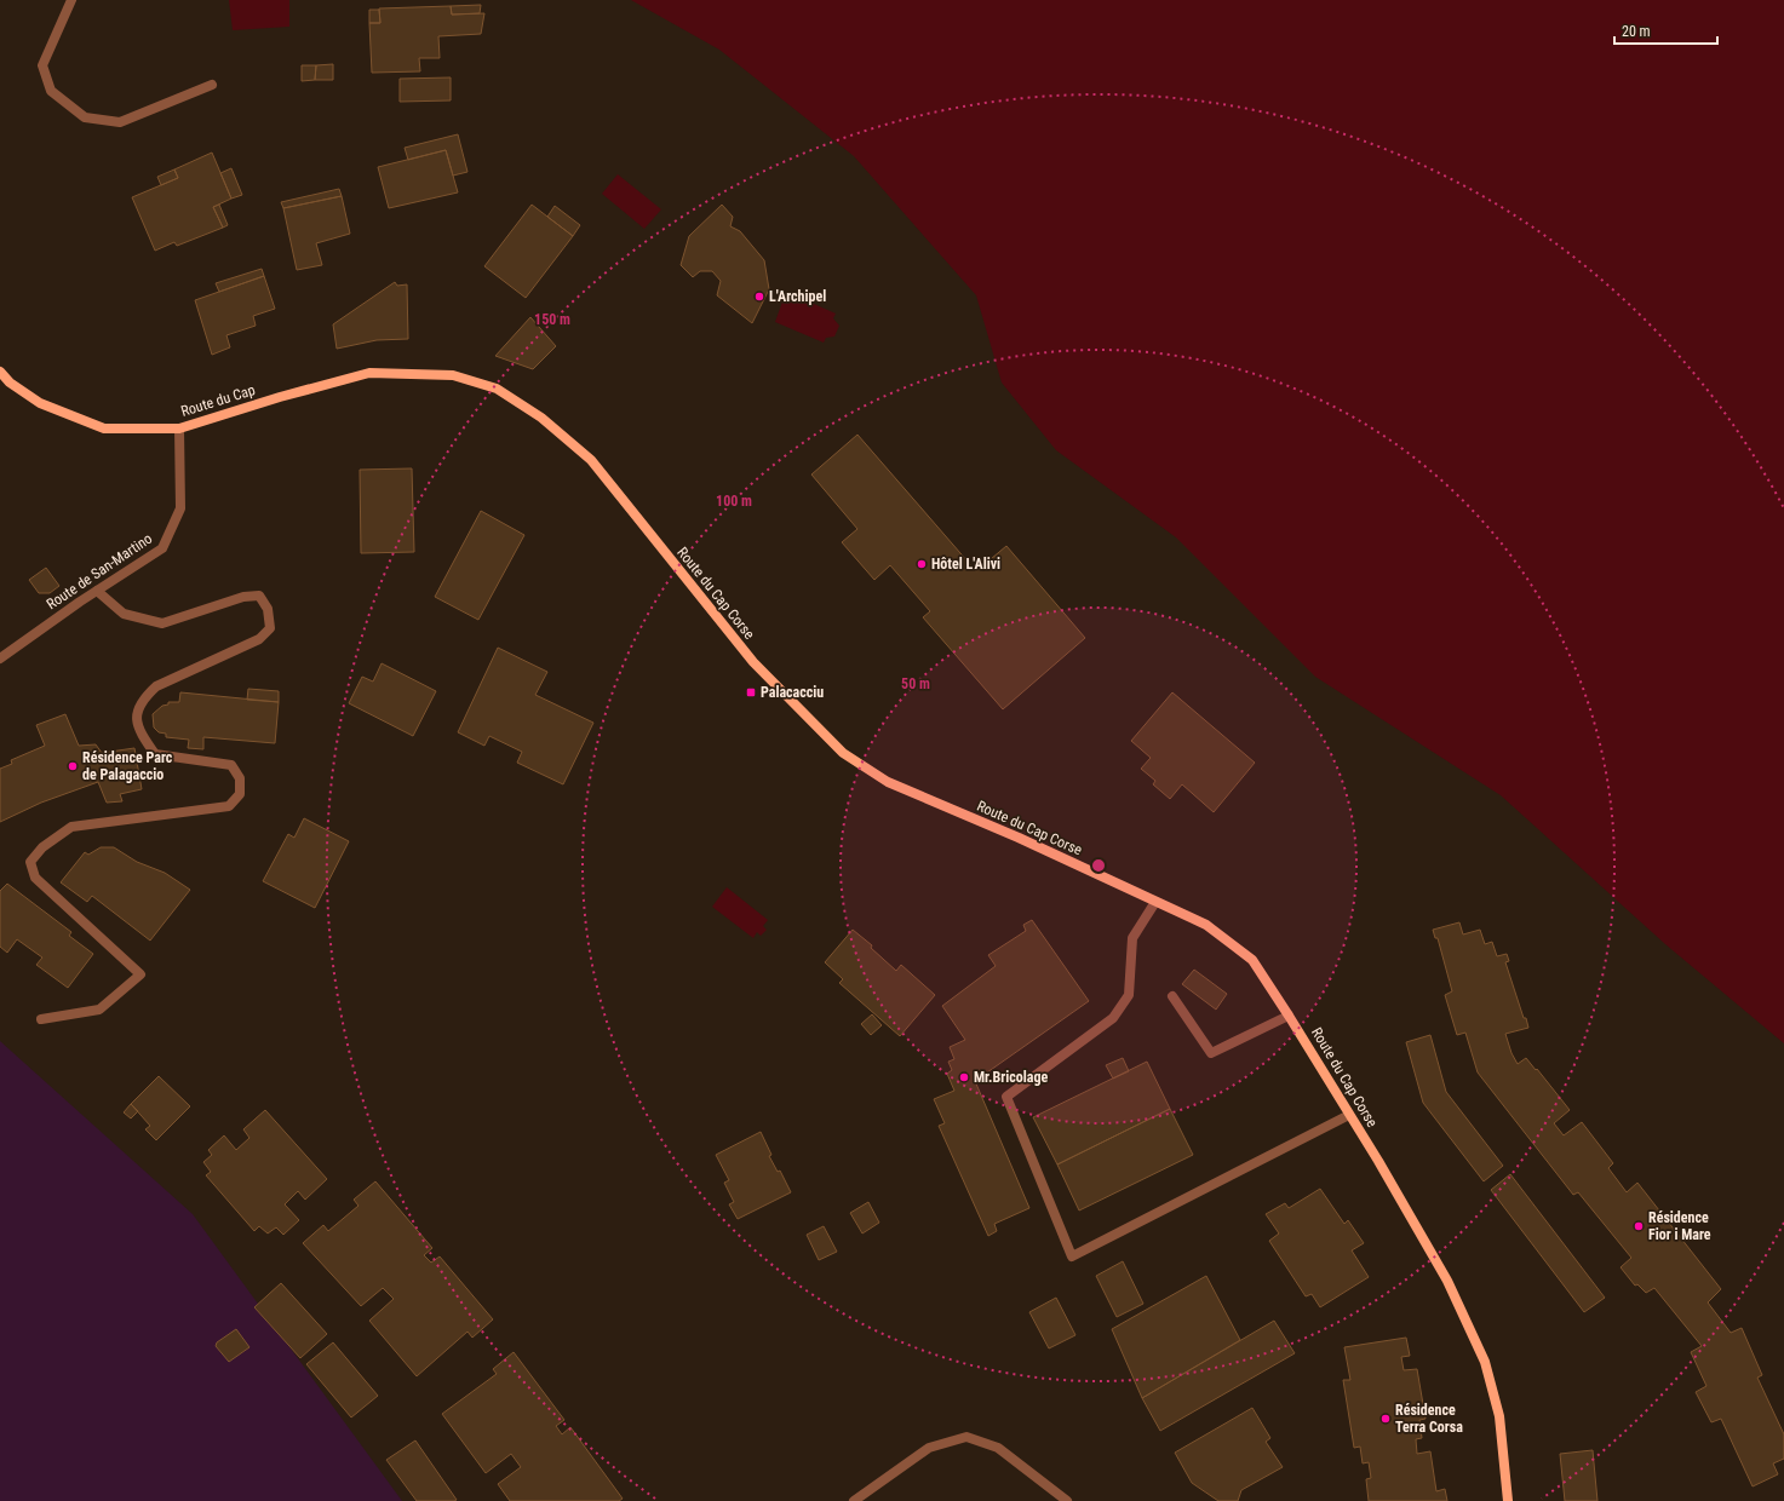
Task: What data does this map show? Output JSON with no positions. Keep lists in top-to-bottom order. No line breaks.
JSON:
{"streets":{"main road":["Route du Cap","Route du Cap Corse"],"street":["Route de San-Martino"]},"crossings":[["Route du Cap","Route de San-Martino"],["Route du Cap","Route du Cap Corse"]],"places":{"other":["L'Archipel","Hôtel L'Alivi","Résidence Parc de Palagaccio","Mr.Bricolage","Résidence Fior i Mare","Résidence Terra Corsa"],"transit":["Palacacciu"]},"scale_bar":"20 m","rings":["150 m","100 m","50 m"]}
